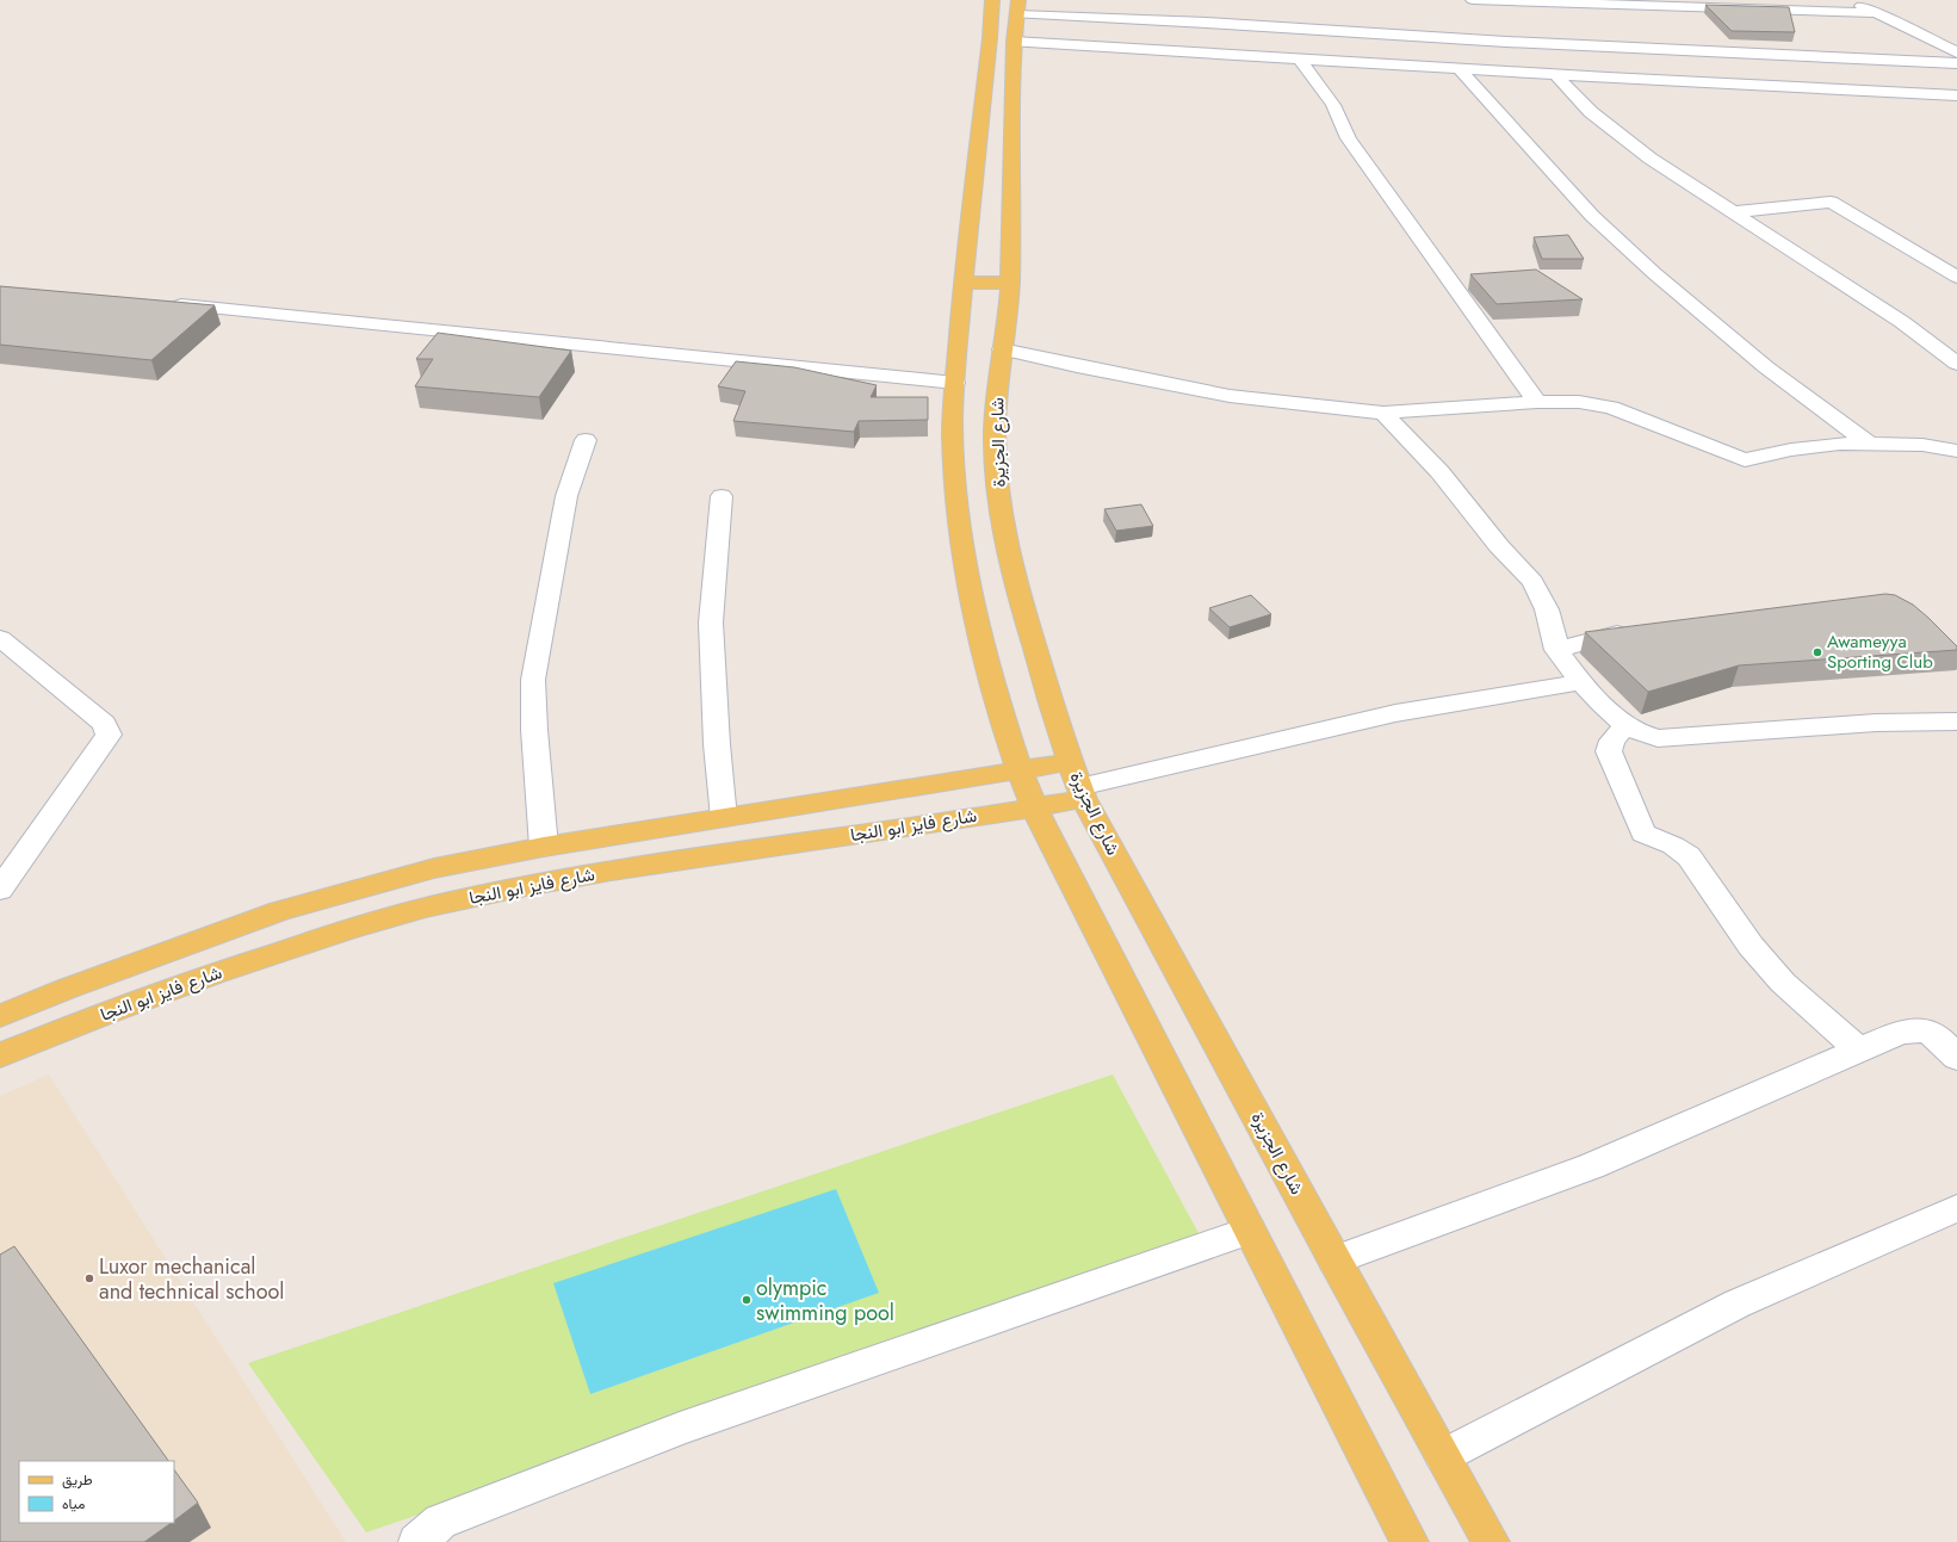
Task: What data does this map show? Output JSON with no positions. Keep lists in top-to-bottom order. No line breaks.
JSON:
{"streets":{"main road":["شارع الجزيرة","شارع فايز ابو النجا"]},"crossings":[["شارع الجزيرة","شارع فايز ابو النجا"]],"places":["Awameyya Sporting Club","Luxor mechanical and technical school","olympic swimming pool"],"legend":["طريق","مياه"]}
